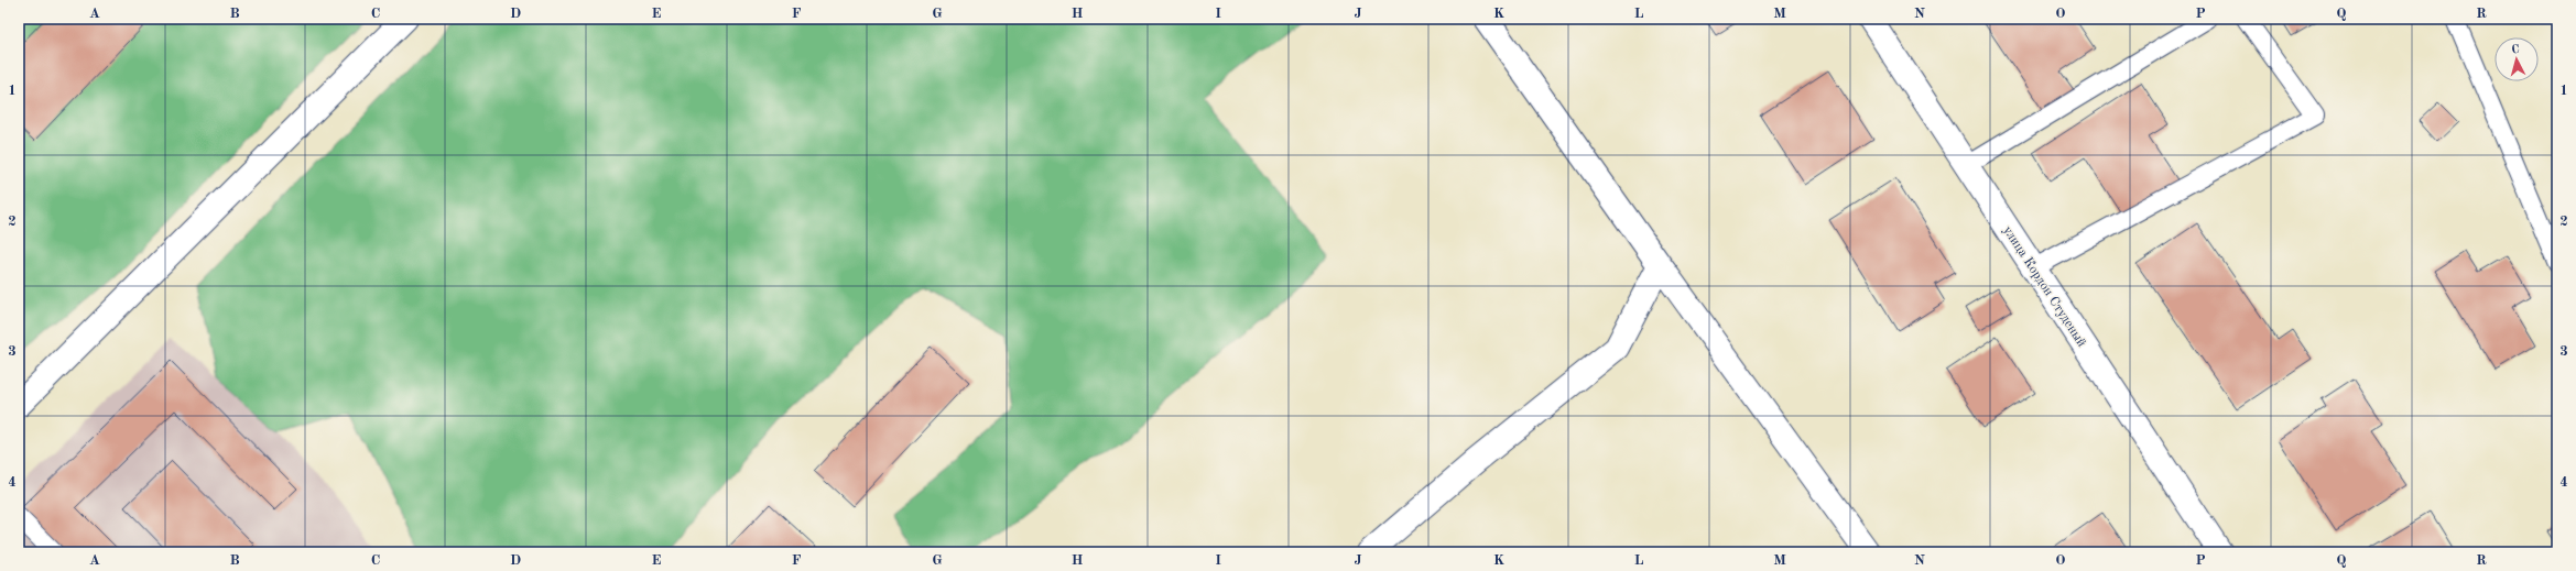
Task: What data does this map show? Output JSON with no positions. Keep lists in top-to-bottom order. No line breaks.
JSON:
{"streets":{"street":["улица Кордон Студеный"]},"north":"top","grid":{"columns":["A","B","C","D","E","F","G","H","I","J","K","L","M","N","O","P","Q","R"],"rows":["1","2","3","4"]}}
